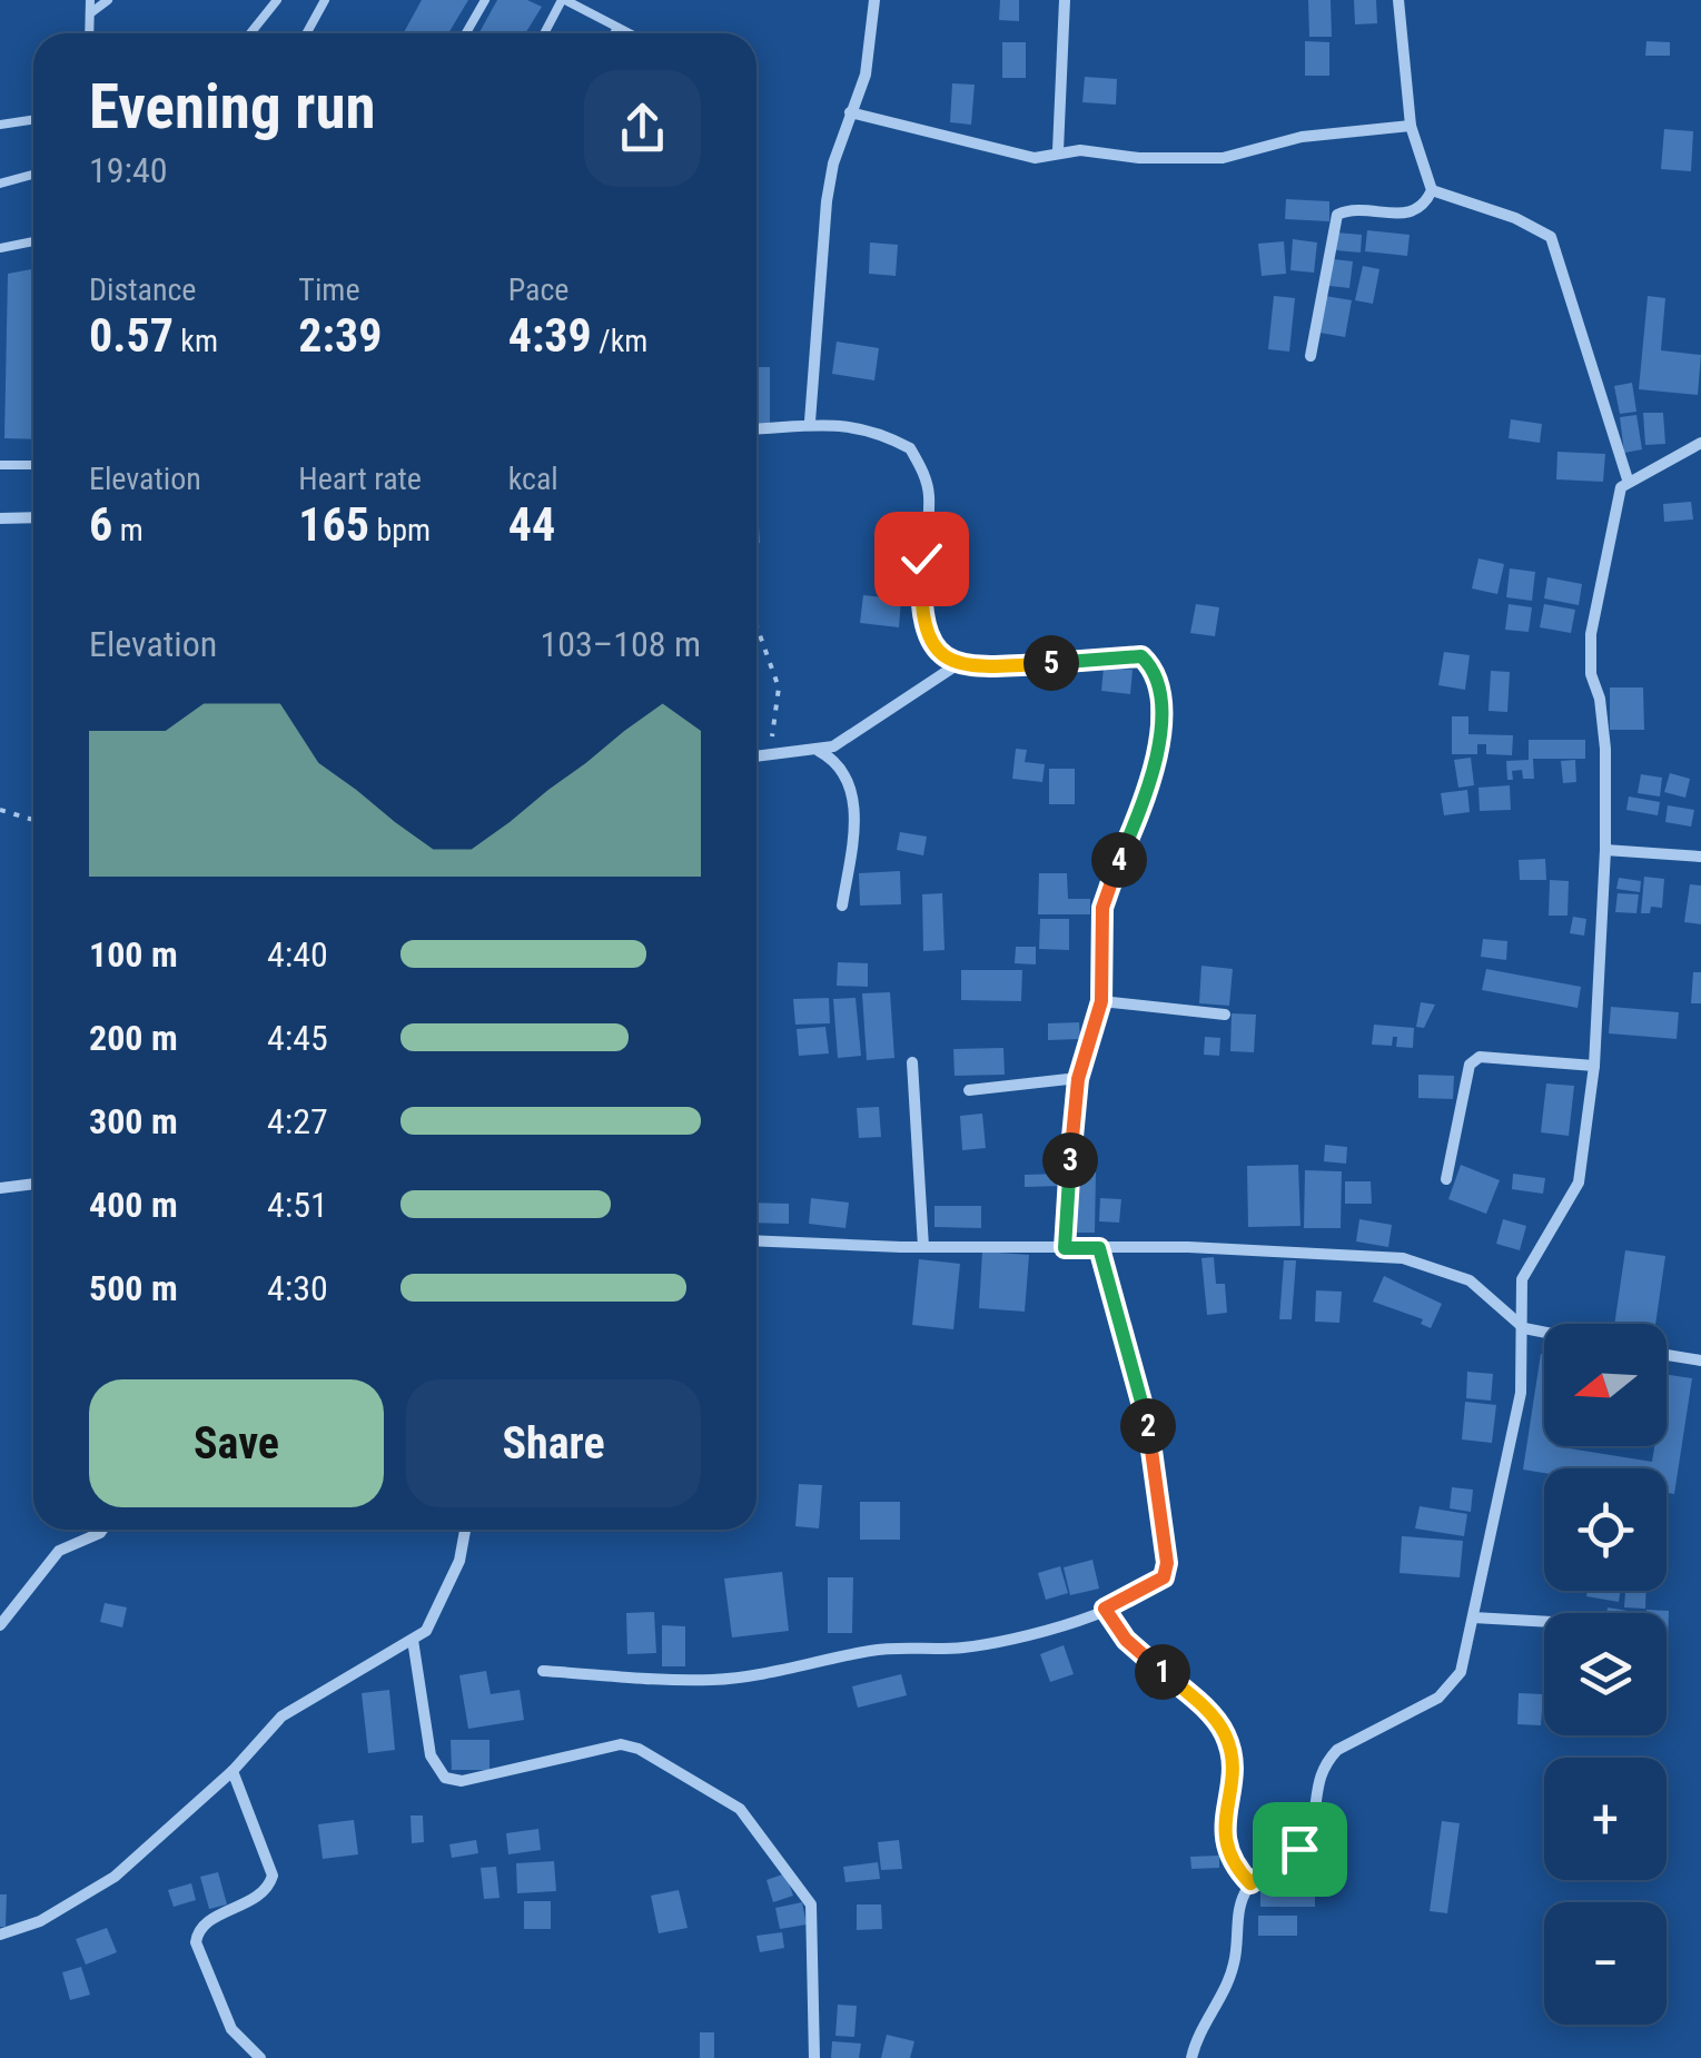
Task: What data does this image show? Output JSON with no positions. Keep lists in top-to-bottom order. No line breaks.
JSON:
{"north":"left","page":{"heading":["Evening run","19:40"],"stats":[["Distance","0.57 km"],["Time","2:39"],["Pace","4:39 /km"],["Elevation","6 m"],["Heart rate","165 bpm"],["kcal","44"]],"chart":["Elevation","103–108 m"],"pins":["5","4","3","2","1"],"list":[{"name":"100 m","note":"4:40"},{"name":"200 m","note":"4:45"},{"name":"300 m","note":"4:27"},{"name":"400 m","note":"4:51"},{"name":"500 m","note":"4:30"}],"map_buttons":["+","−"],"buttons":["Save","Share"]}}
